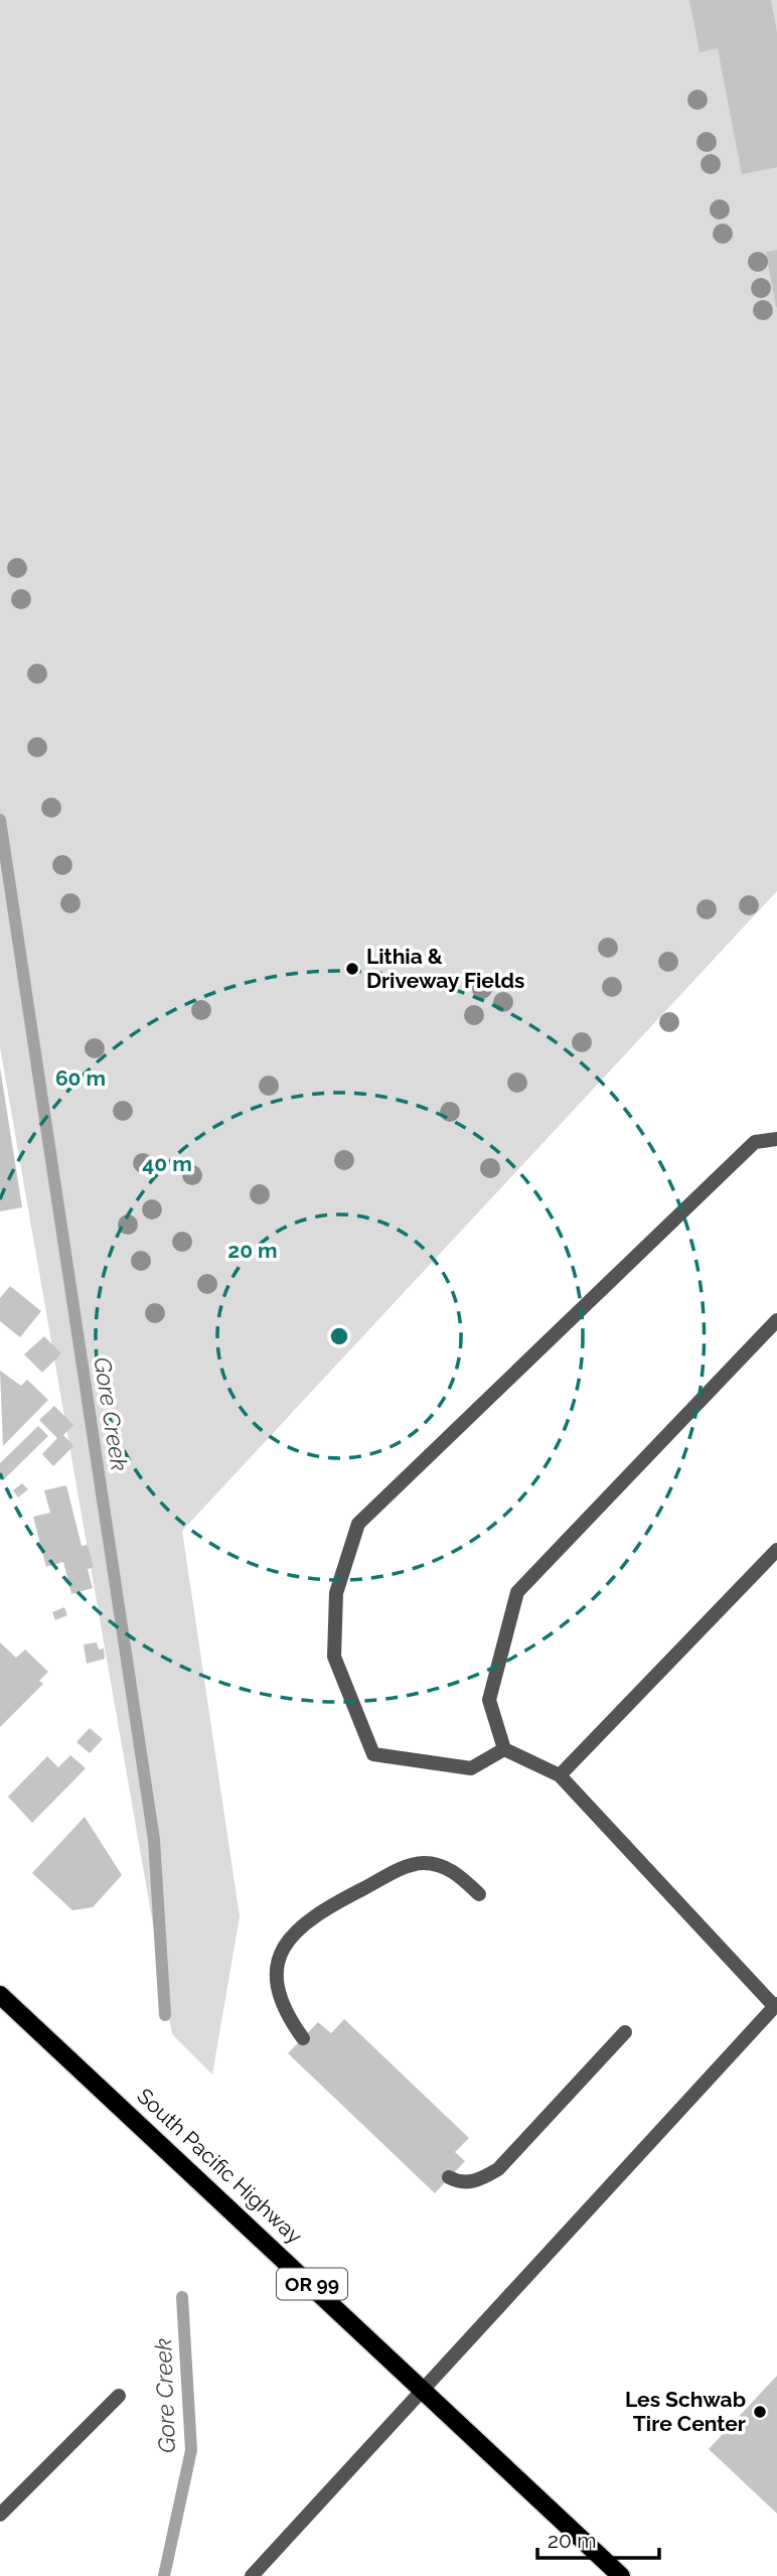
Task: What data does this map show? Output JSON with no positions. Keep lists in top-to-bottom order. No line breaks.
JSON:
{"streets":{"main road":["South Pacific Highway","OR 99"]},"water":["Gore Creek"],"places":["Lithia & Driveway Fields","Les Schwab Tire Center"],"scale_bar":"20 m","rings":["60 m","40 m","20 m"]}
